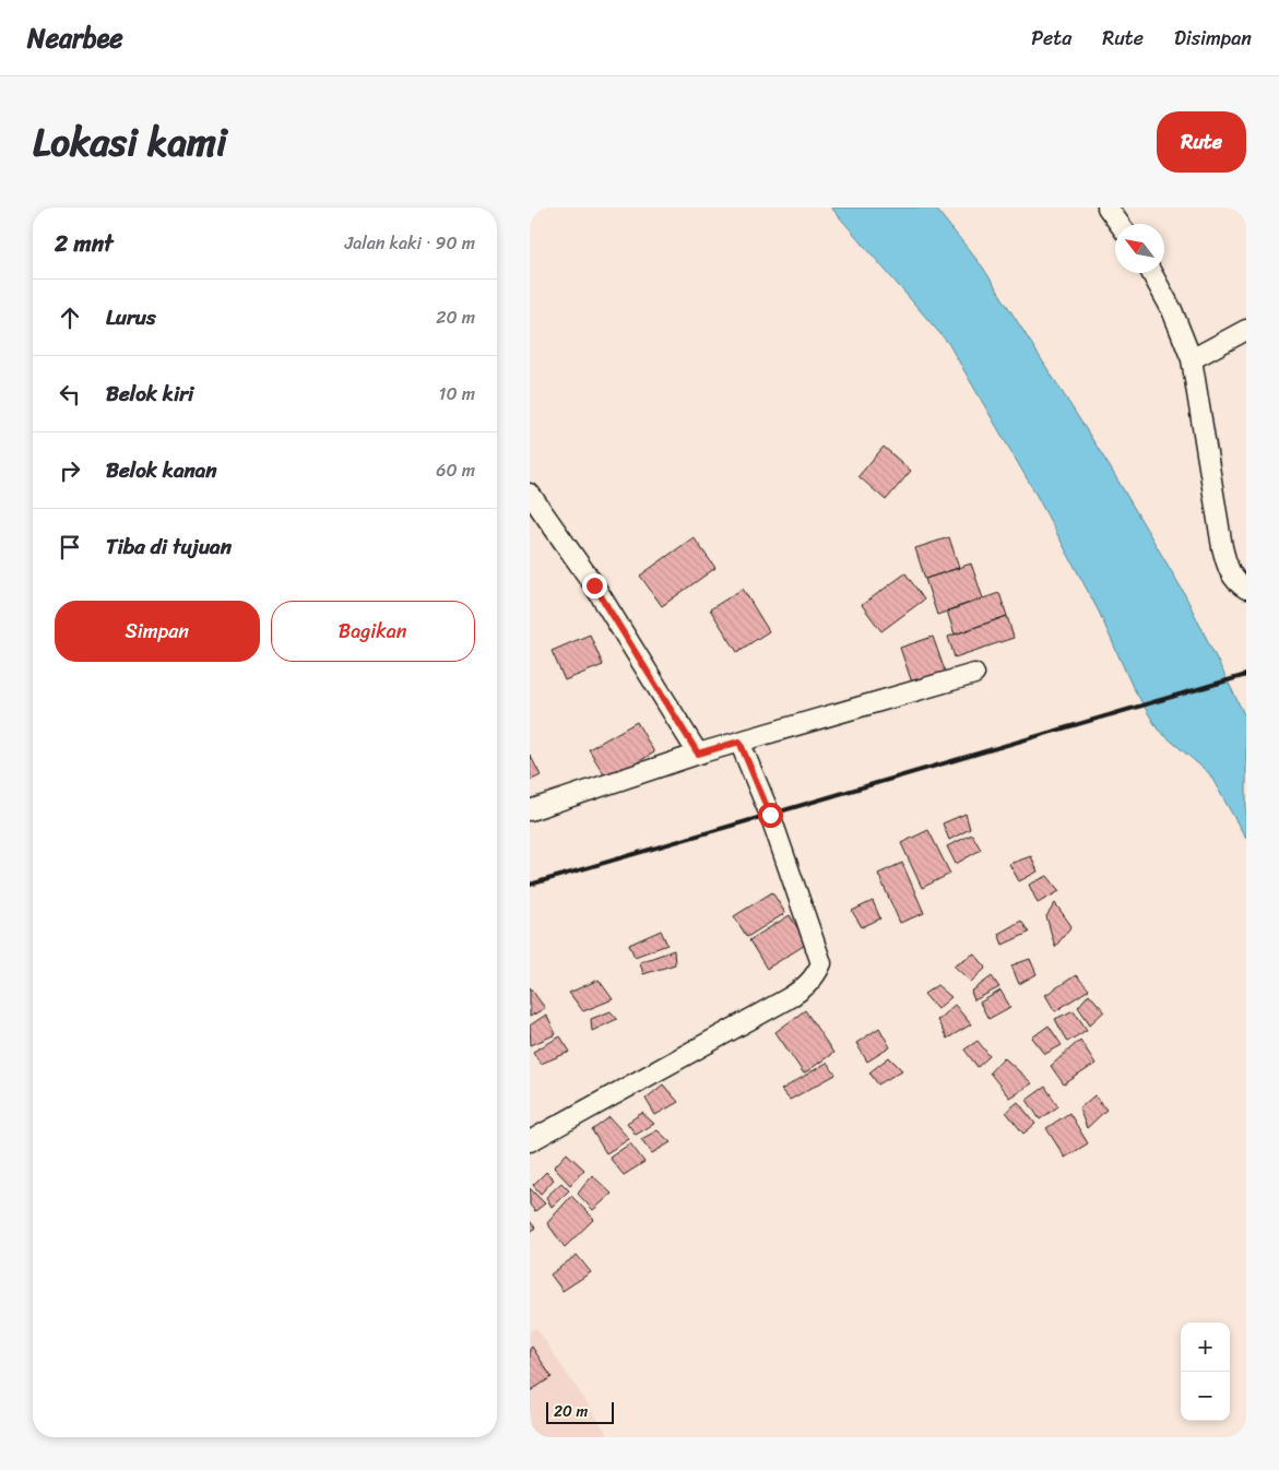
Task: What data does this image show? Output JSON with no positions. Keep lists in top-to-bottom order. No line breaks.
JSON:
{"scale_bar":"20 m","north":"top left","page":{"header":"Nearbee","nav":["Peta","Rute","Disimpan"],"title":"Lokasi kami","buttons":["Rute",["Simpan","Bagikan"]],"heading":["2 mnt","Jalan kaki · 90 m"],"list":[["Lurus","20 m"],["Belok kiri","10 m"],["Belok kanan","60 m"],"Tiba di tujuan"],"map_buttons":["+","−"],"scale":"20 m"}}
